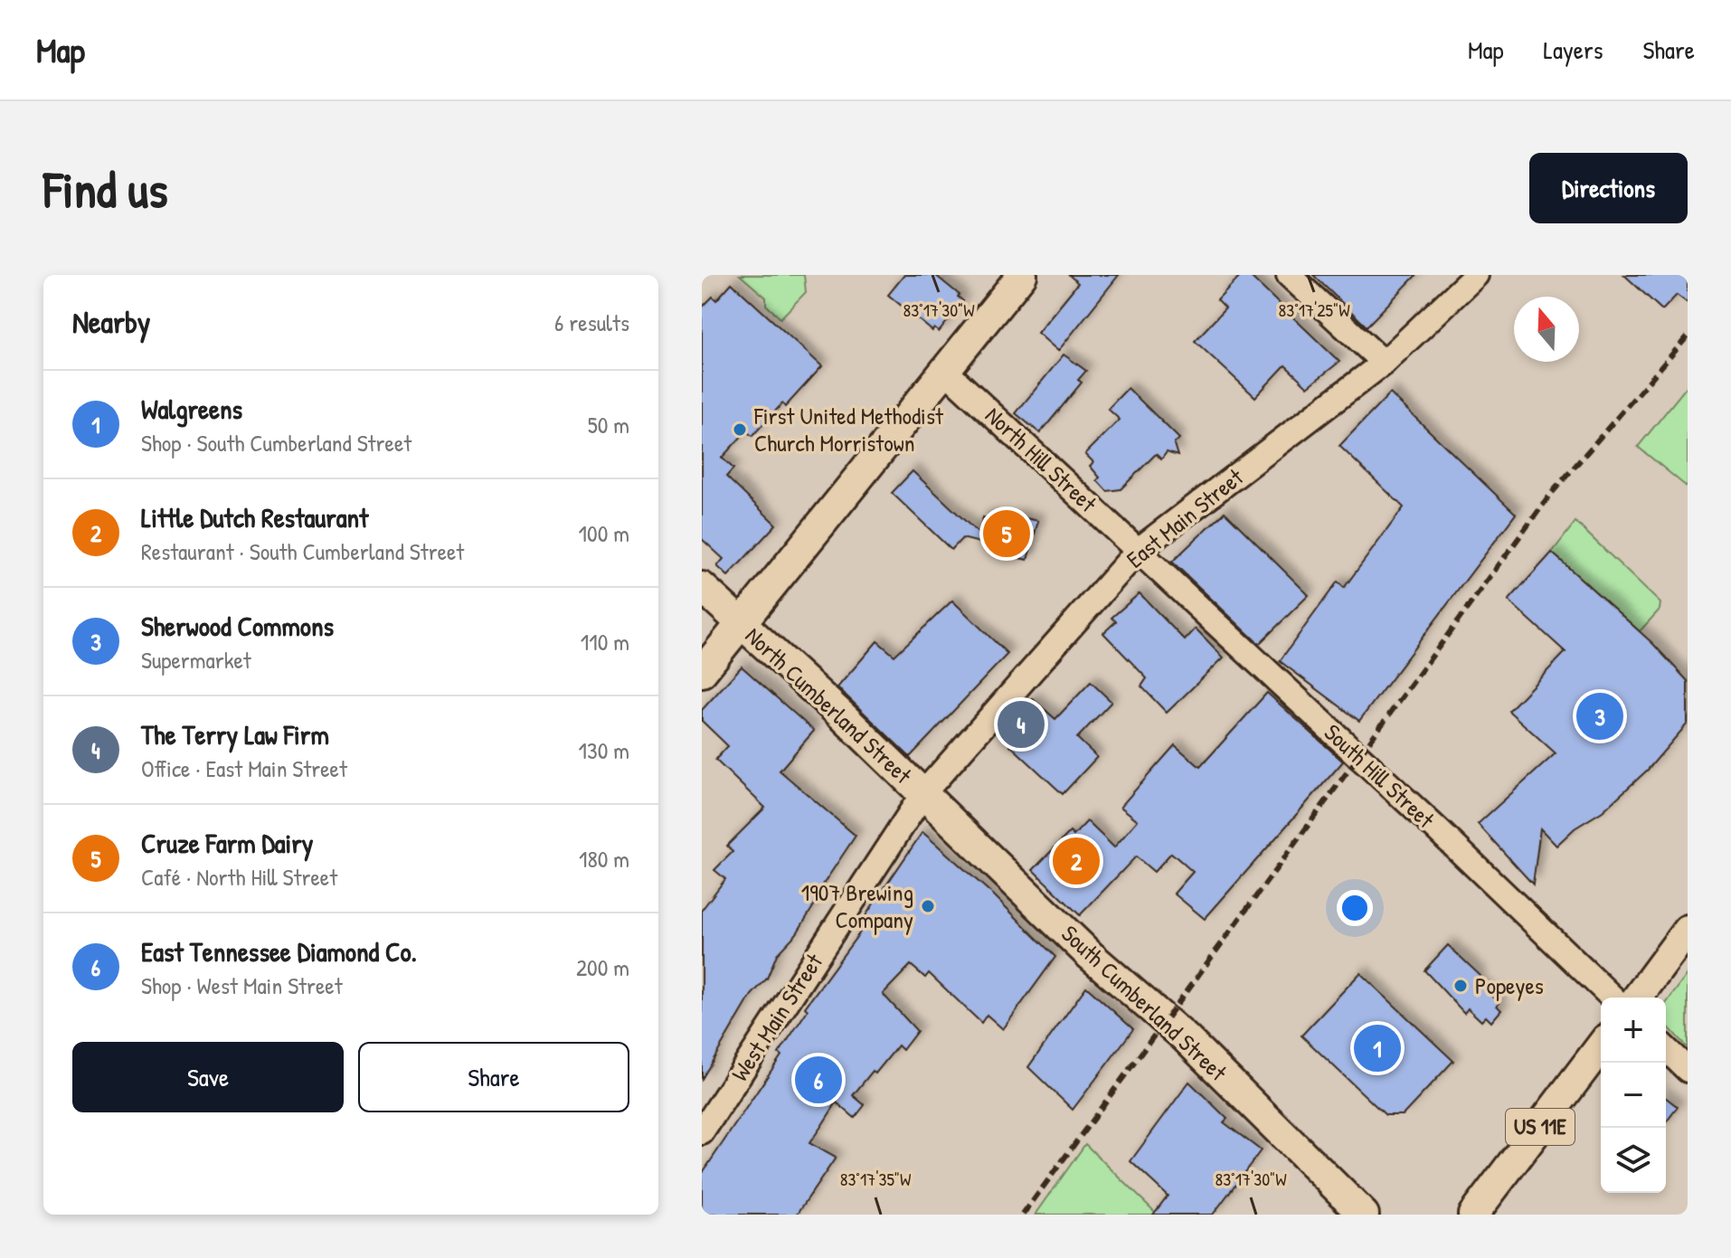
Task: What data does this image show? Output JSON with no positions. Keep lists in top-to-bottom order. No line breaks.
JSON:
{"streets":{"main road":["North Cumberland Street","South Cumberland Street","US 11E"],"street":["North Hill Street","East Main Street","South Hill Street","West Main Street"]},"crossings":[["North Hill Street","East Main Street"],["North Hill Street","South Hill Street"],["East Main Street","North Cumberland Street"],["East Main Street","South Hill Street"],["East Main Street","South Cumberland Street"],["East Main Street","West Main Street"],["North Cumberland Street","South Cumberland Street"],["North Cumberland Street","West Main Street"],["South Cumberland Street","West Main Street"]],"places":["First United Methodist Church Morristown","1907 Brewing Company","Popeyes"],"north":"top","page":{"header":"Map","nav":["Map","Layers","Share"],"buttons":["Directions",["Save","Share"]],"title":"Find us","heading":["Nearby","6 results"],"list":[{"mark":"1","name":"Walgreens","note":"Shop · South Cumberland Street","value":"50 m"},{"mark":"2","name":"Little Dutch Restaurant","note":"Restaurant · South Cumberland Street","value":"100 m"},{"mark":"3","name":"Sherwood Commons","note":"Supermarket","value":"110 m"},{"mark":"4","name":"The Terry Law Firm","note":"Office · East Main Street","value":"130 m"},{"mark":"5","name":"Cruze Farm Dairy","note":"Café · North Hill Street","value":"180 m"},{"mark":"6","name":"East Tennessee Diamond Co.","note":"Shop · West Main Street","value":"200 m"}],"pins":["5","3","4","2","1","6"],"map_buttons":["+","−"]},"coordinates":["83°17'30\"W","83°17'25\"W","83°17'35\"W"]}
